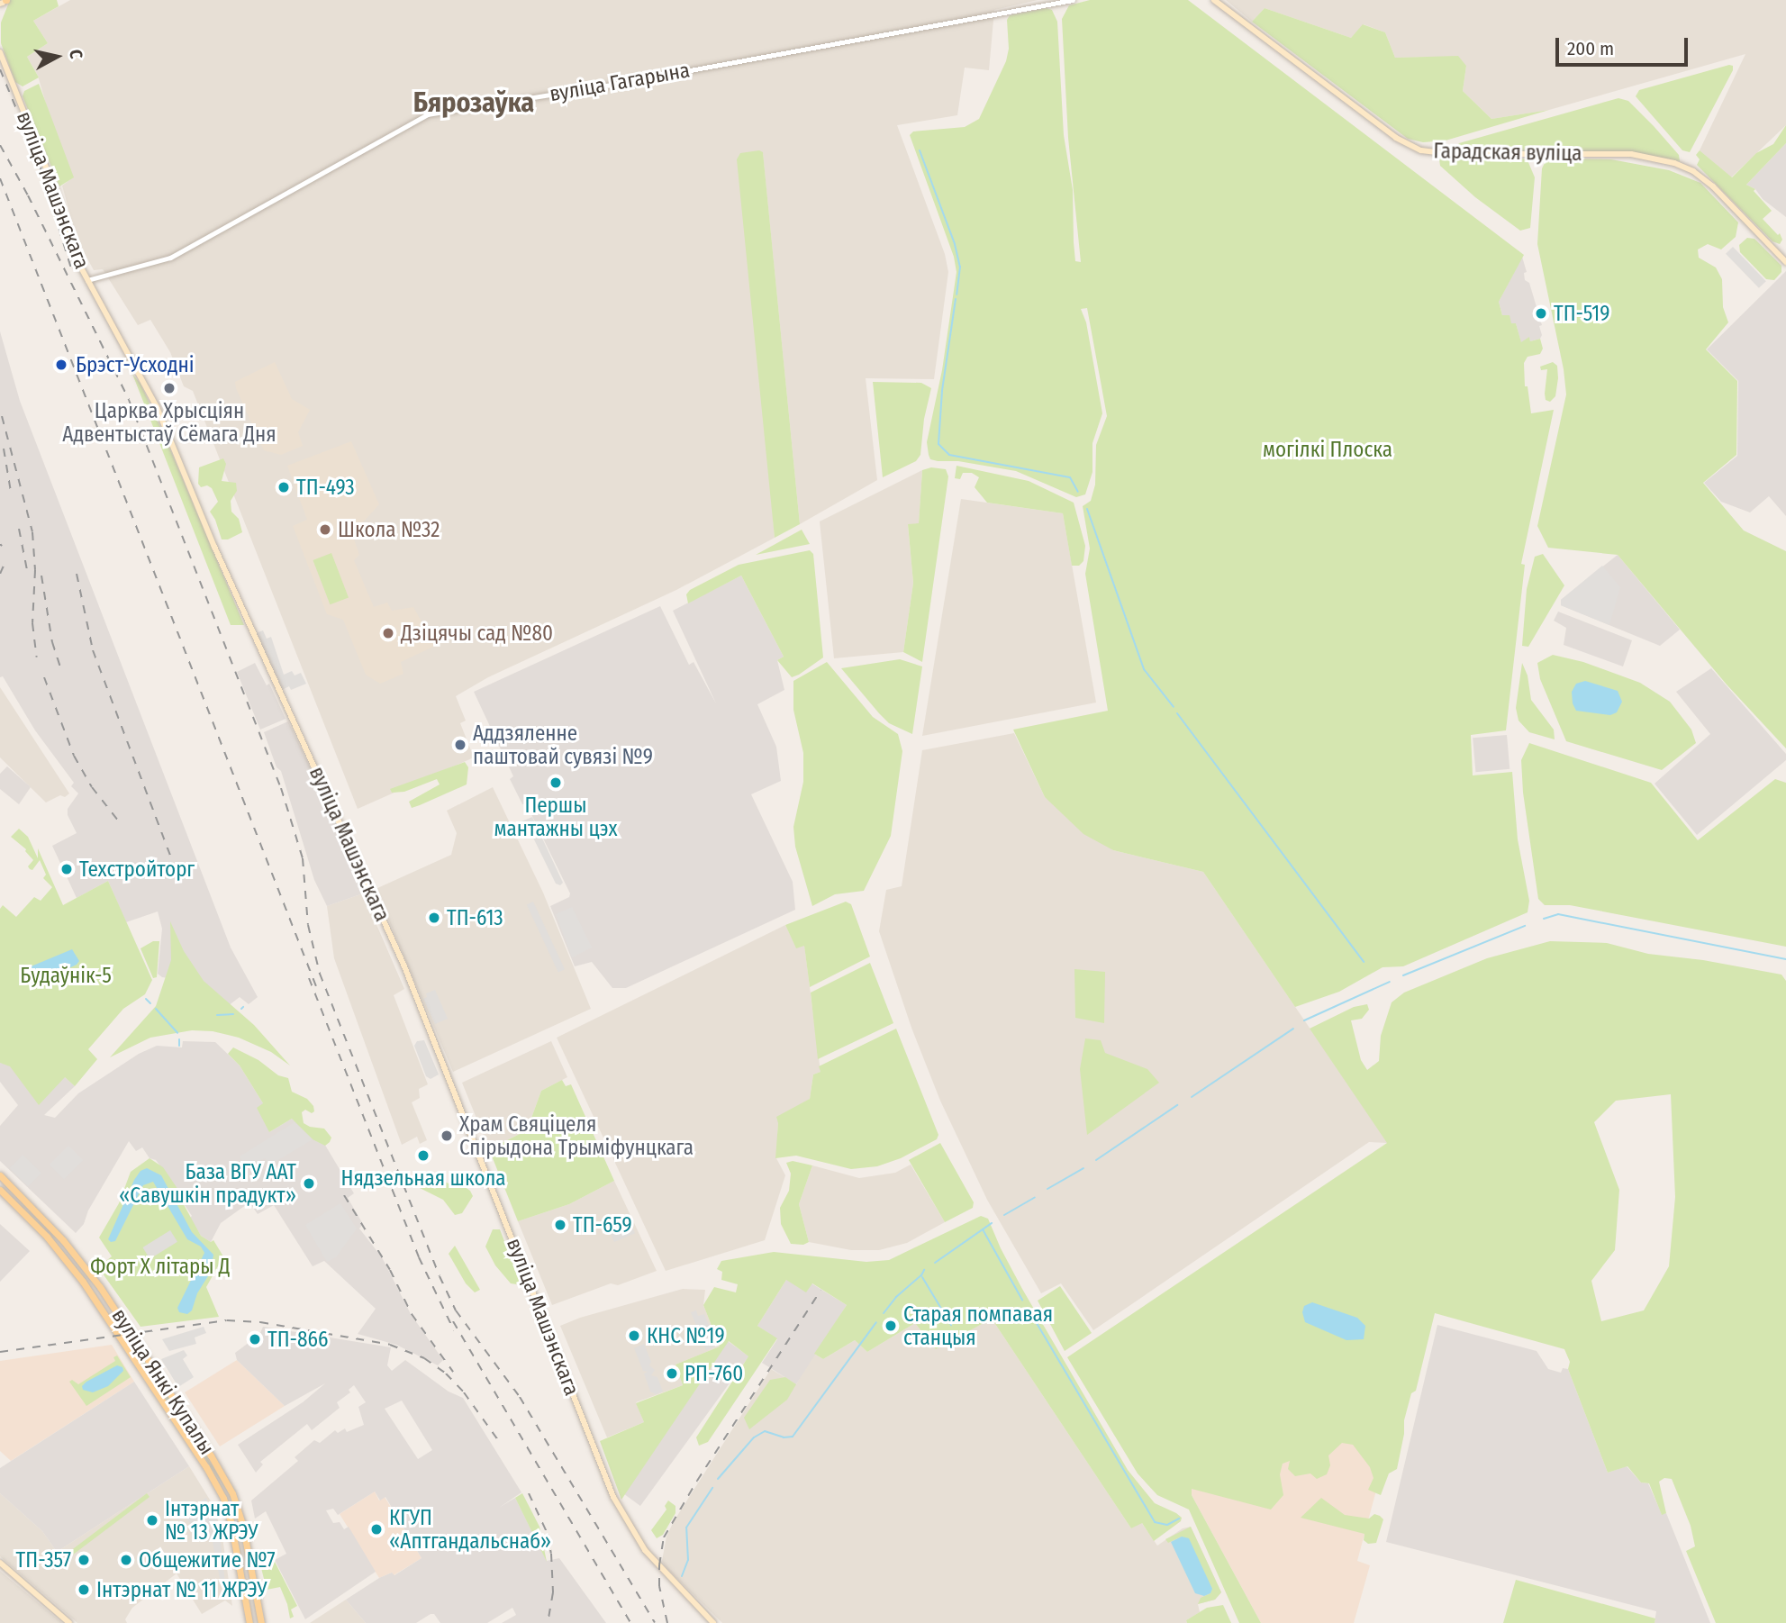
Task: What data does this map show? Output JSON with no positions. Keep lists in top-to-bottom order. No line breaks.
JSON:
{"streets":{"main road":["Гарадская вуліца","вуліца Машэнскага","вуліца Янкі Купалы"],"street":["вуліца Гагарына"]},"crossings":[["вуліца Гагарына","вуліца Машэнскага"]],"districts":["Бярозаўка"],"parks":["могілкі Плоска","Будаўнік-5","Форт X літары Д"],"places":["ТП-519","Брэст-Усходні","Царква Хрысціян Адвентыстаў Сёмага Дня","ТП-493","Школа №32","Дзіцячы сад №80","Аддзяленне паштовай сувязі №9","Першы мантажны цэх","Техстройторг","ТП-613","Храм Свяціцеля Спірыдона Трыміфунцкага","Нядзельная школа","База ВГУ ААТ «Савушкін прадукт»","ТП-659","Старая помпавая станцыя","КНС №19","ТП-866","РП-760","Інтэрнат № 13 ЖРЭУ","КГУП «Аптгандальснаб»","ТП-357","Общежитие №7","Інтэрнат № 11 ЖРЭУ"],"scale_bar":"200 m","north":"right"}
